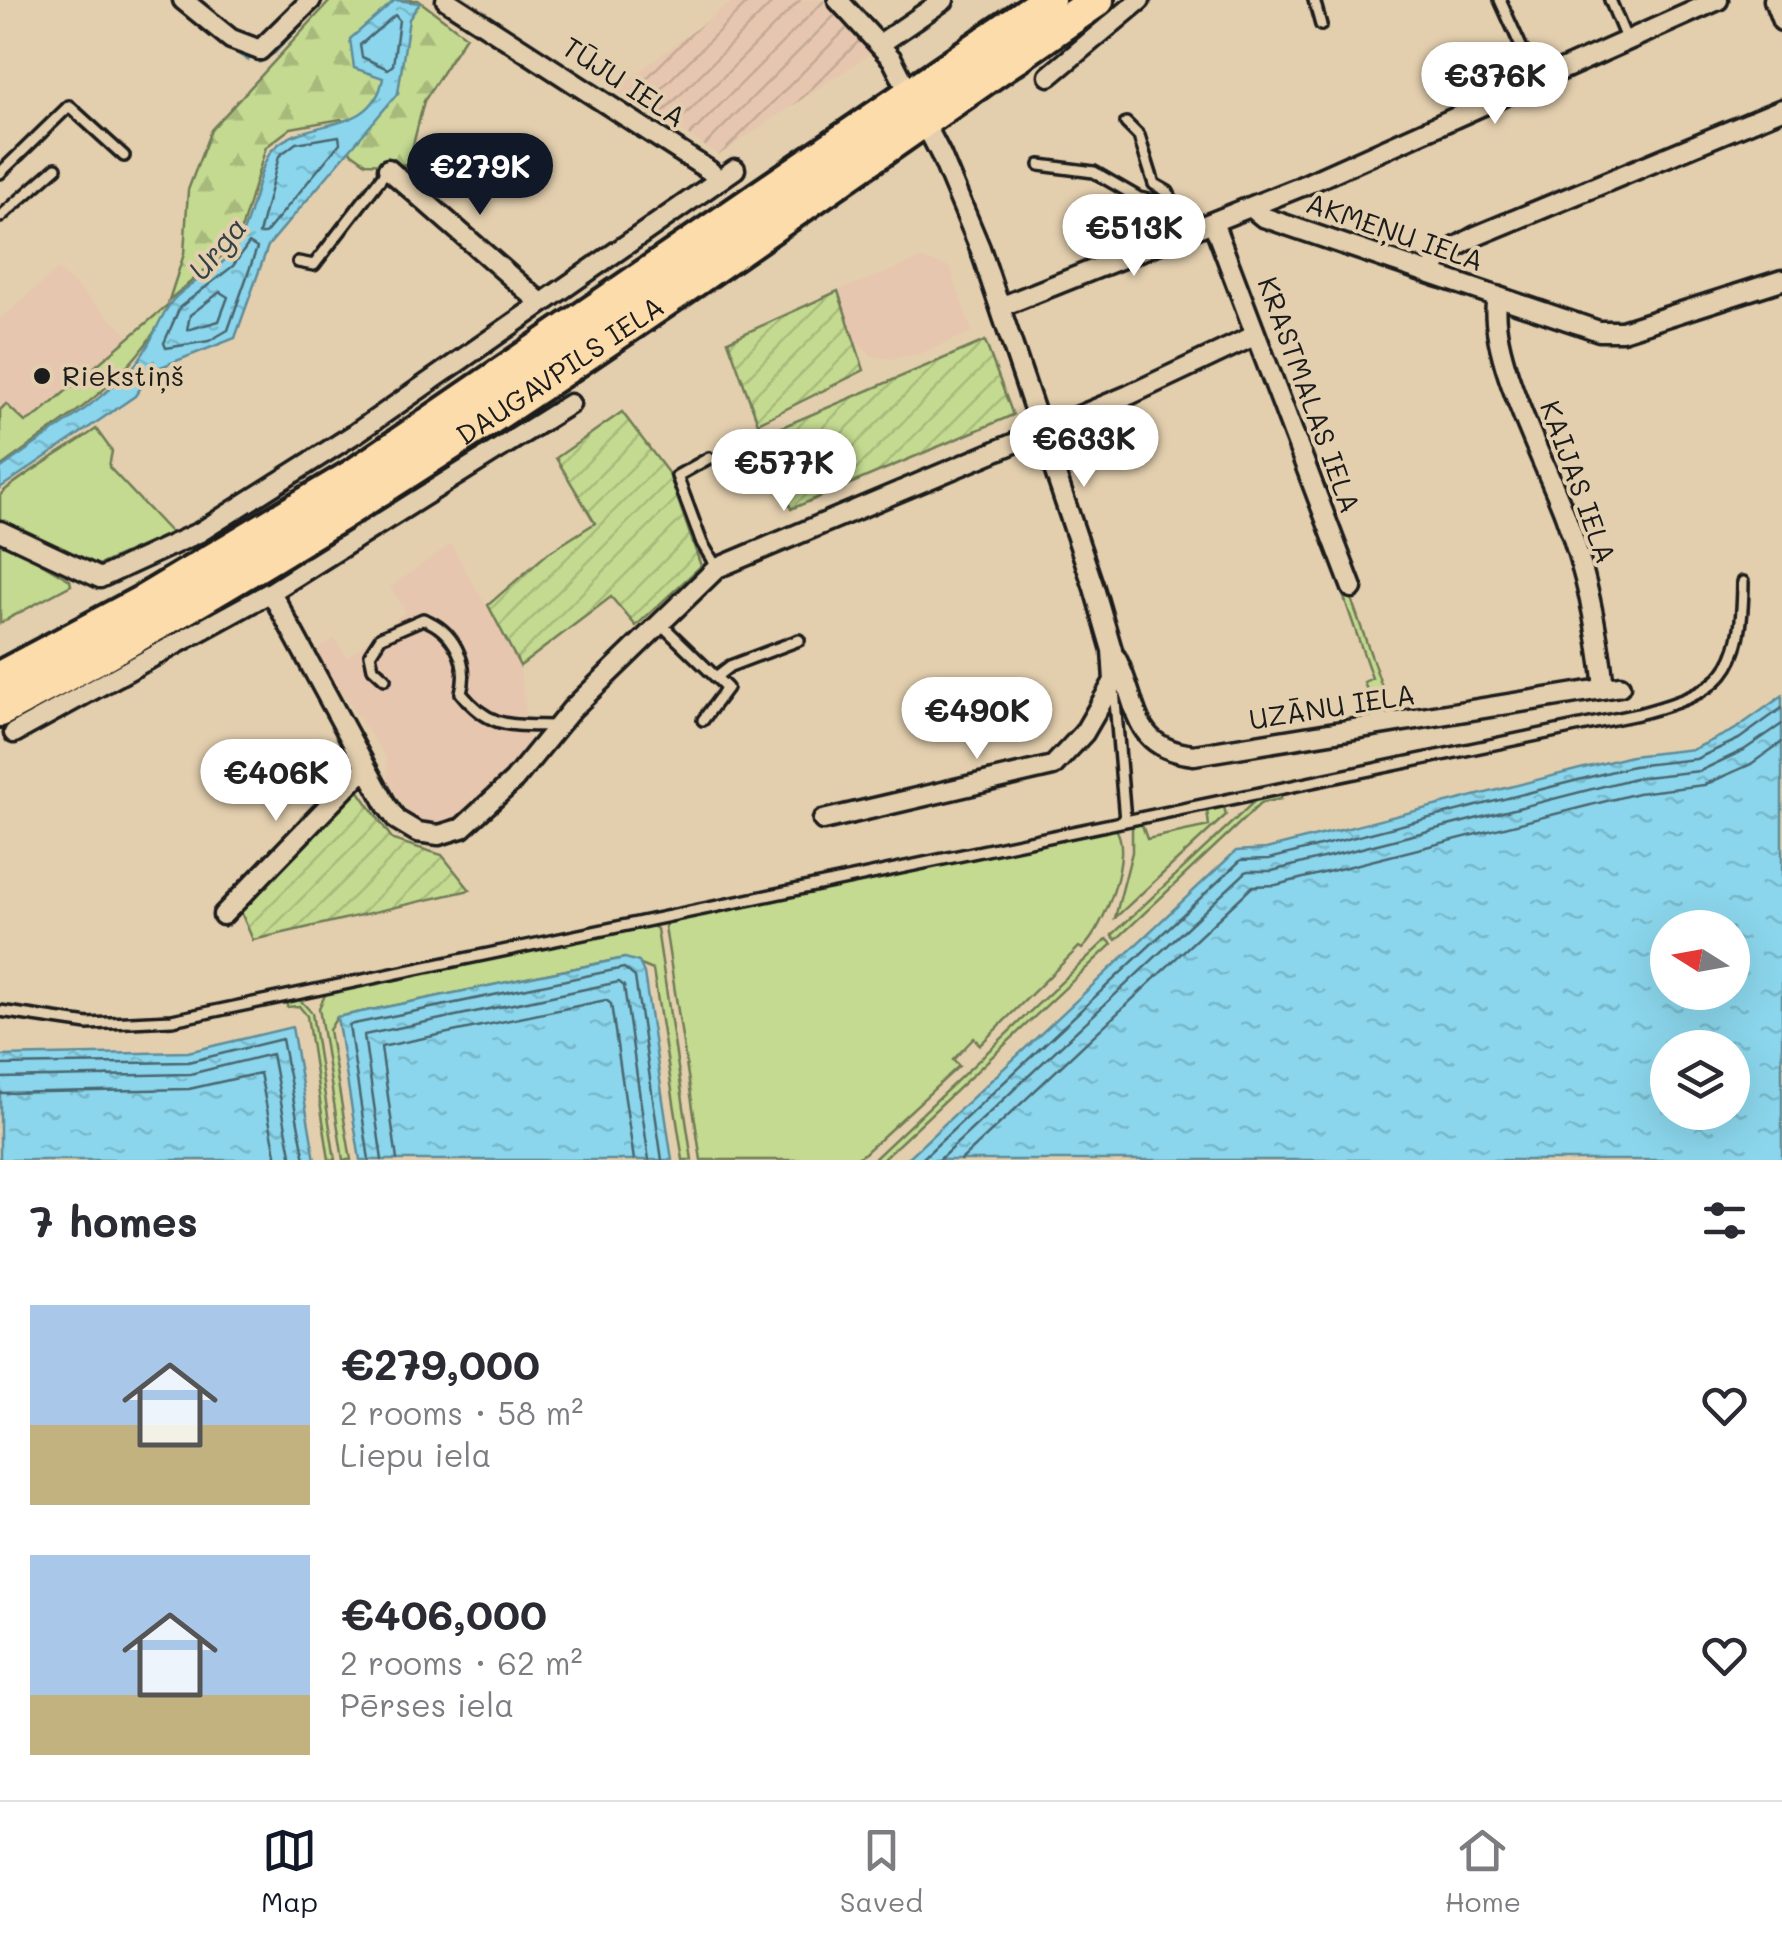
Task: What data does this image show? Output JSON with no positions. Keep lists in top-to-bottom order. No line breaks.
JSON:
{"streets":{"highway":["DAUGAVPILS IELA"],"street":["TŪJU IELA","AKMEŅU IELA","KRASTMALAS IELA","KAIJAS IELA","UZĀNU IELA"]},"crossings":[["AKMEŅU IELA","KAIJAS IELA"],["KAIJAS IELA","UZĀNU IELA"]],"water":["Urga"],"places":["Riekstiņš"],"north":"left","page":{"price":["€376K","€279K","€513K","€633K","€577K","€490K","€406K"],"heading":"7 homes","list":[{"name":"€279,000","note":"2 rooms · 58 m² · Liepu iela"},{"name":"€406,000","note":"2 rooms · 62 m² · Pērses iela"}],"tabs":["Map","Saved","Home"]}}
